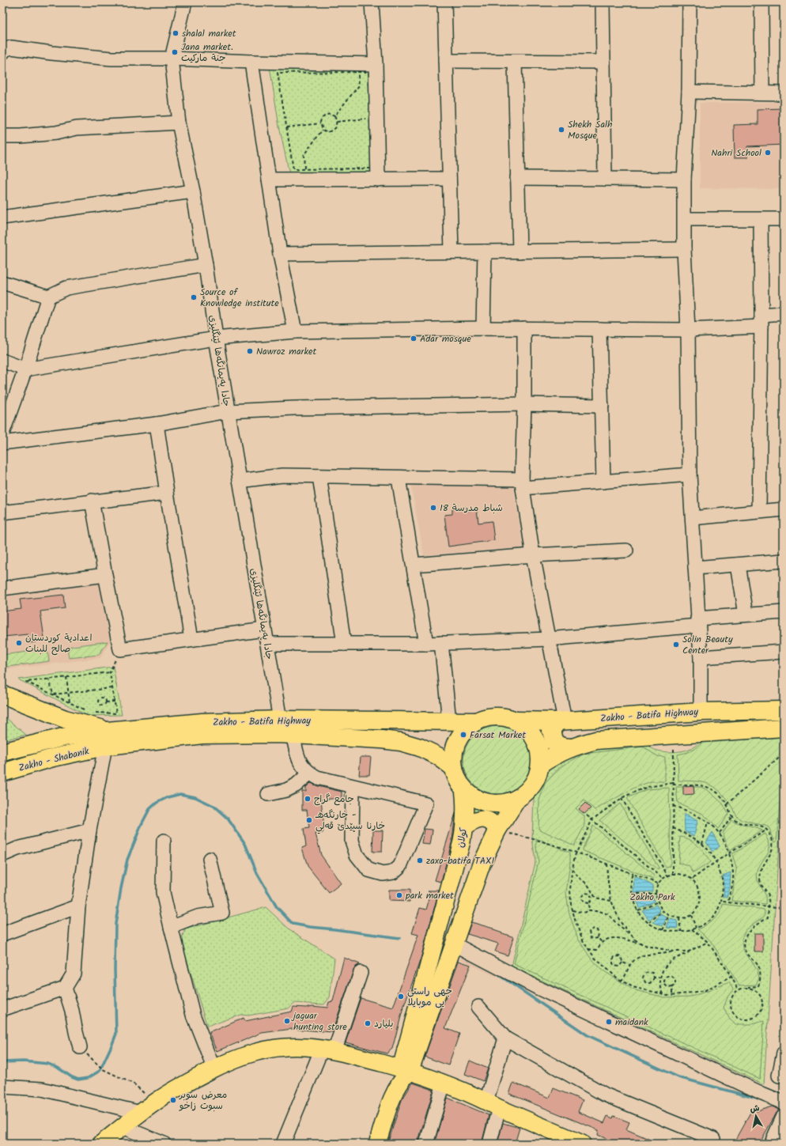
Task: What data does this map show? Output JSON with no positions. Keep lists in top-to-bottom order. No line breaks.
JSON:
{"streets":{"highway":["Zakho - Batifa Highway","Zakho - Shabanik"],"main road":["كولان"],"street":["جادا په‌يمانگه‌ها ئێنگليزى"]},"crossings":[["جادا په‌يمانگه‌ها ئێنگليزى","Zakho - Batifa Highway"],["Zakho - Batifa Highway","Zakho - Shabanik"],["Zakho - Batifa Highway","كولان"]],"parks":["Zakho Park"],"places":["shalal market","Jana market. جنة ماركيت","Shekh Salh Mosque","Nahri School","Source of Knowledge institute","Adar mosque","Nawroz market","18 شباط مدرسة","اعدادية كوردستان صالح للبنات","Solin Beauty Center","Farsat Market","جامع گراج","خارنگه‌هـ - خارنا سپێدێ قه‌لي","zaxo-batifa TAXI","park market","جهى راستى يى موبايلا","jaguar hunting store","maidank","بليارد","معرض سوبر سبوت زاخو"],"north":"top"}
